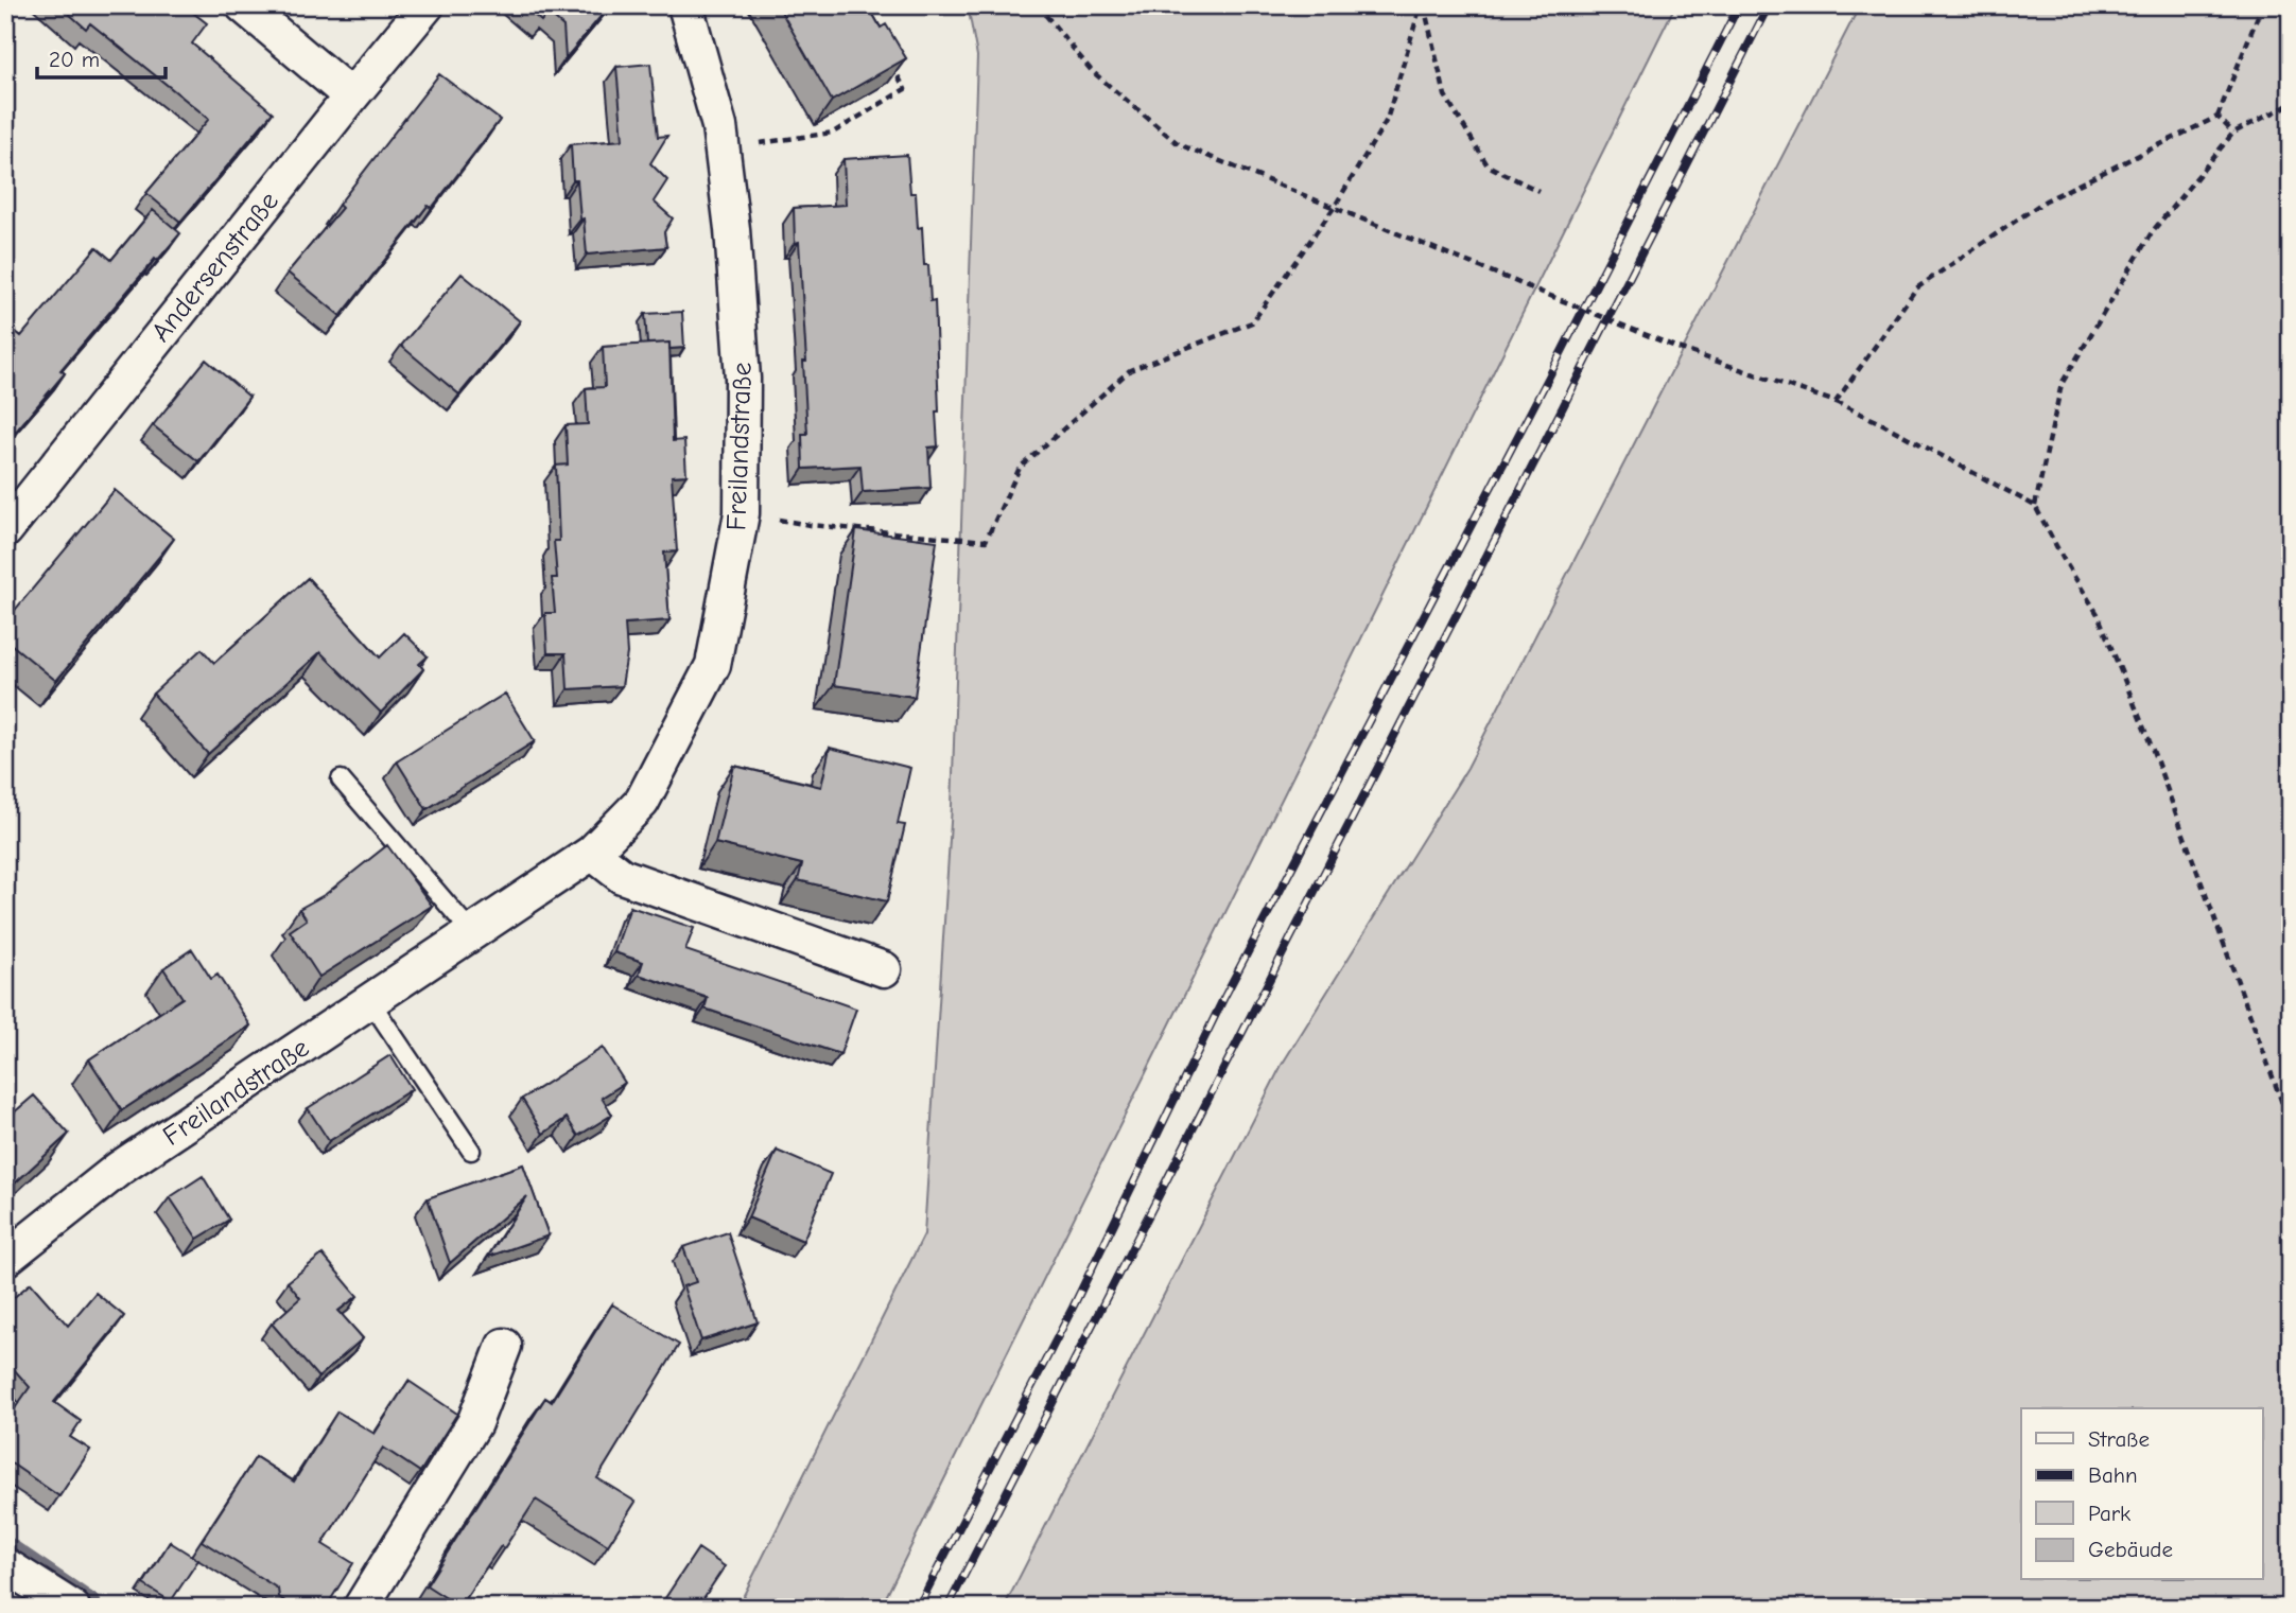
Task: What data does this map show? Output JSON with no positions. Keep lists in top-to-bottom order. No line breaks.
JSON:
{"streets":{"street":["Andersenstraße","Freilandstraße"]},"legend":["Straße","Bahn","Park","Gebäude"],"scale_bar":"20 m"}
